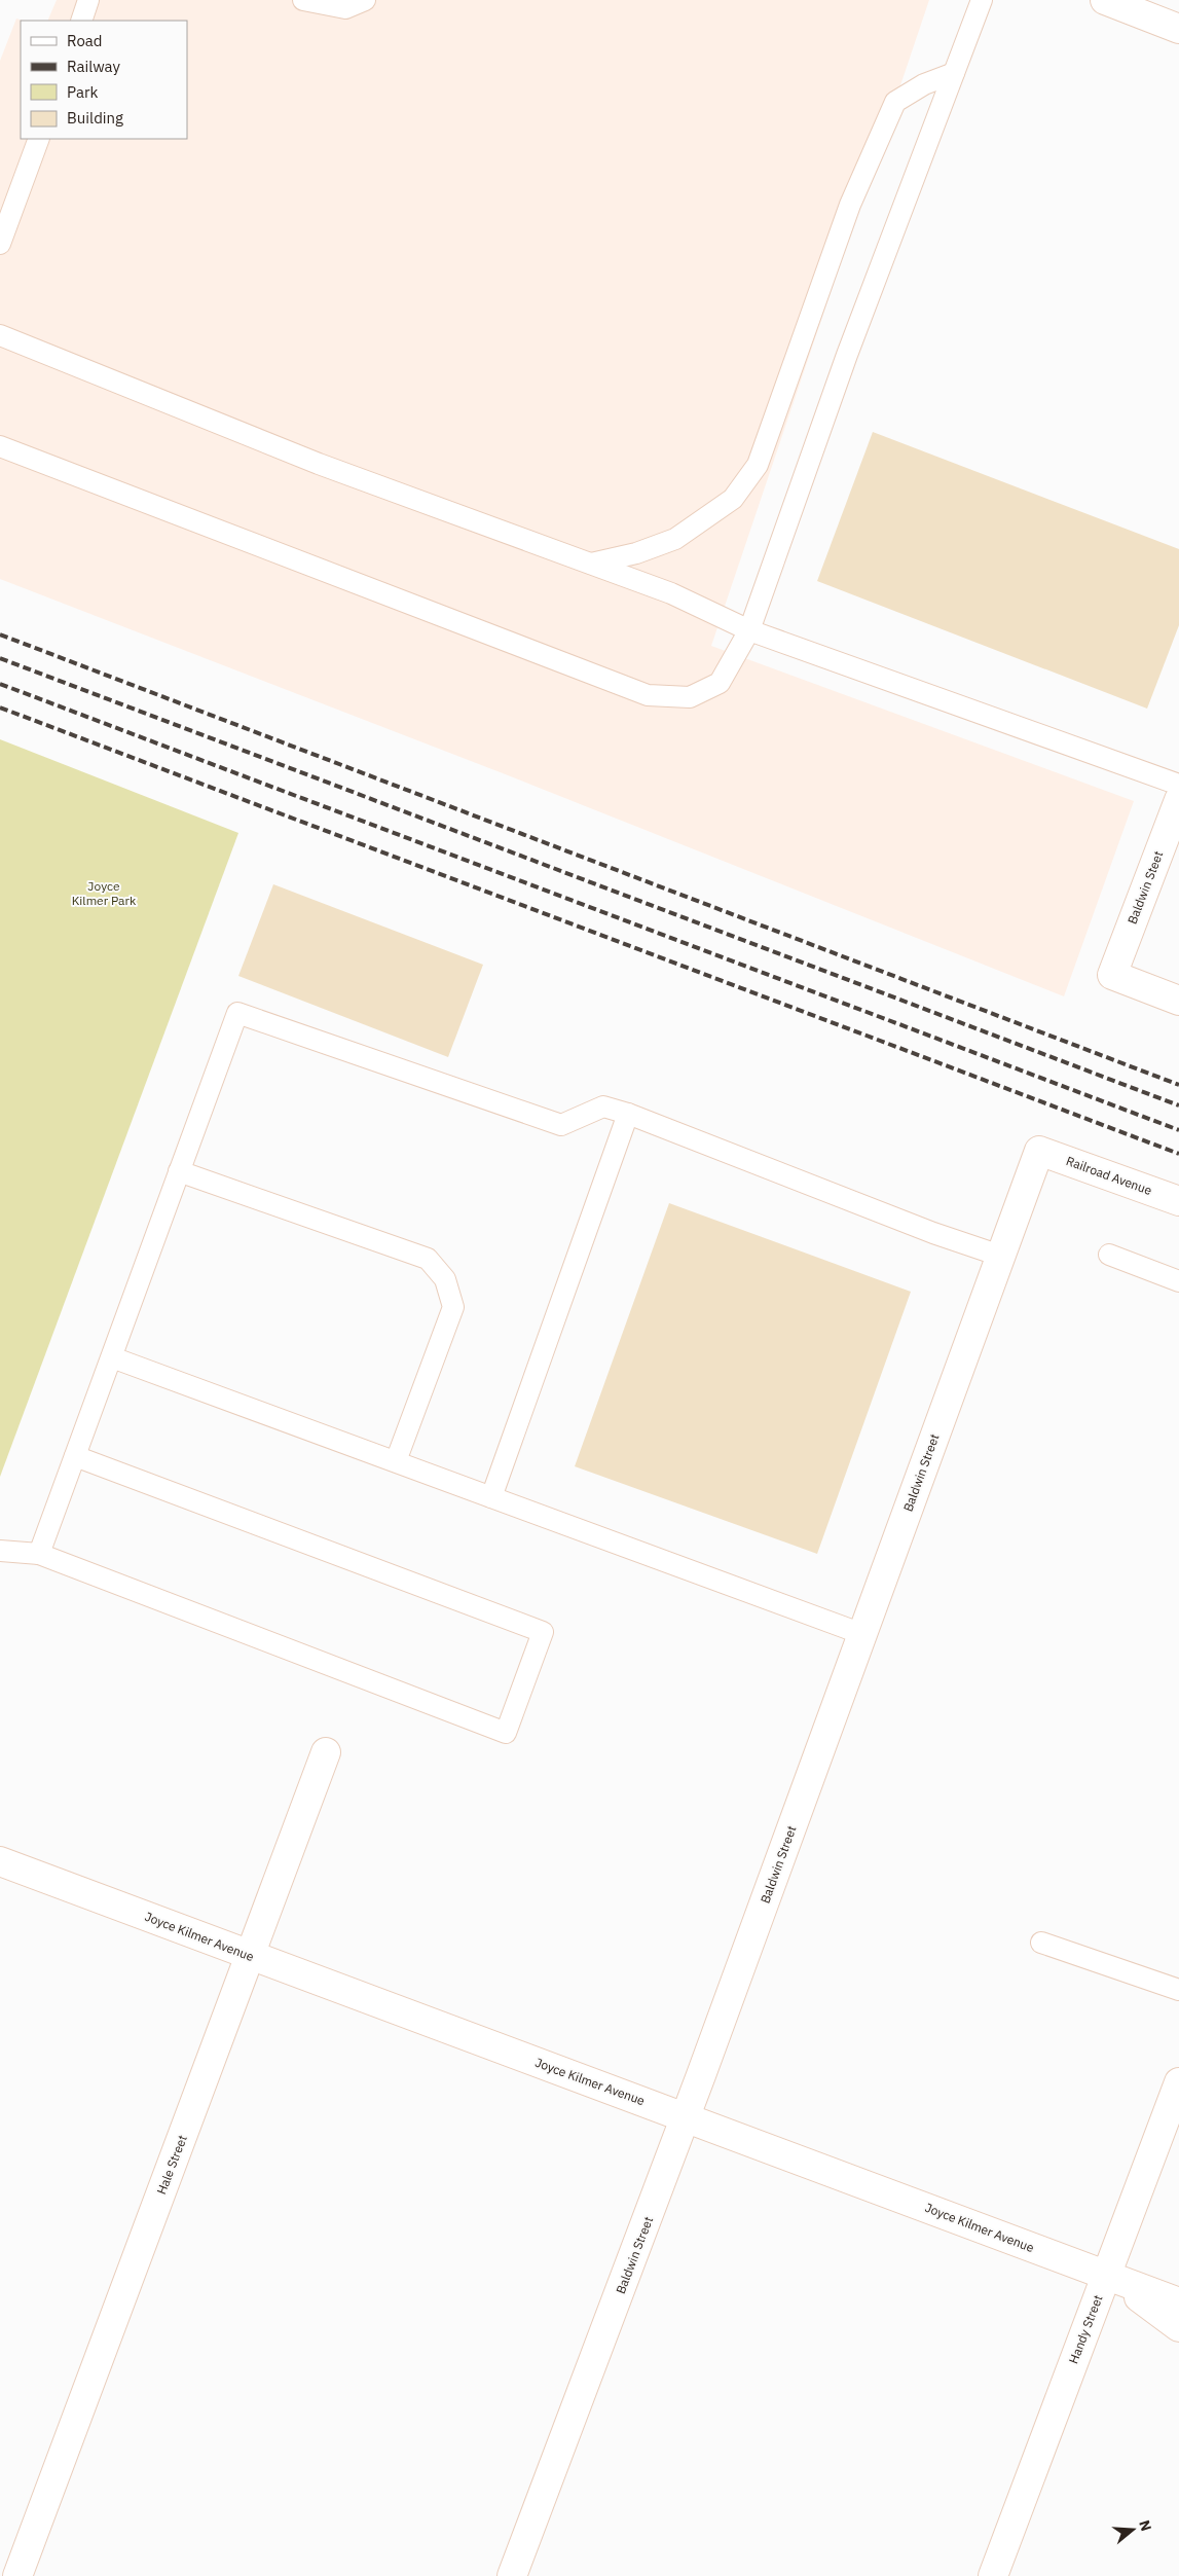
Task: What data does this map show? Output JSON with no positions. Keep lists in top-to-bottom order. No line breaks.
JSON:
{"streets":{"street":["Baldwin Steet","Railroad Avenue","Baldwin Street","Joyce Kilmer Avenue","Hale Street","Handy Street"]},"crossings":[["Railroad Avenue","Baldwin Street"],["Baldwin Street","Joyce Kilmer Avenue"],["Joyce Kilmer Avenue","Hale Street"],["Joyce Kilmer Avenue","Handy Street"]],"parks":["Joyce Kilmer Park"],"legend":["Road","Railway","Park","Building"],"north":"right"}
